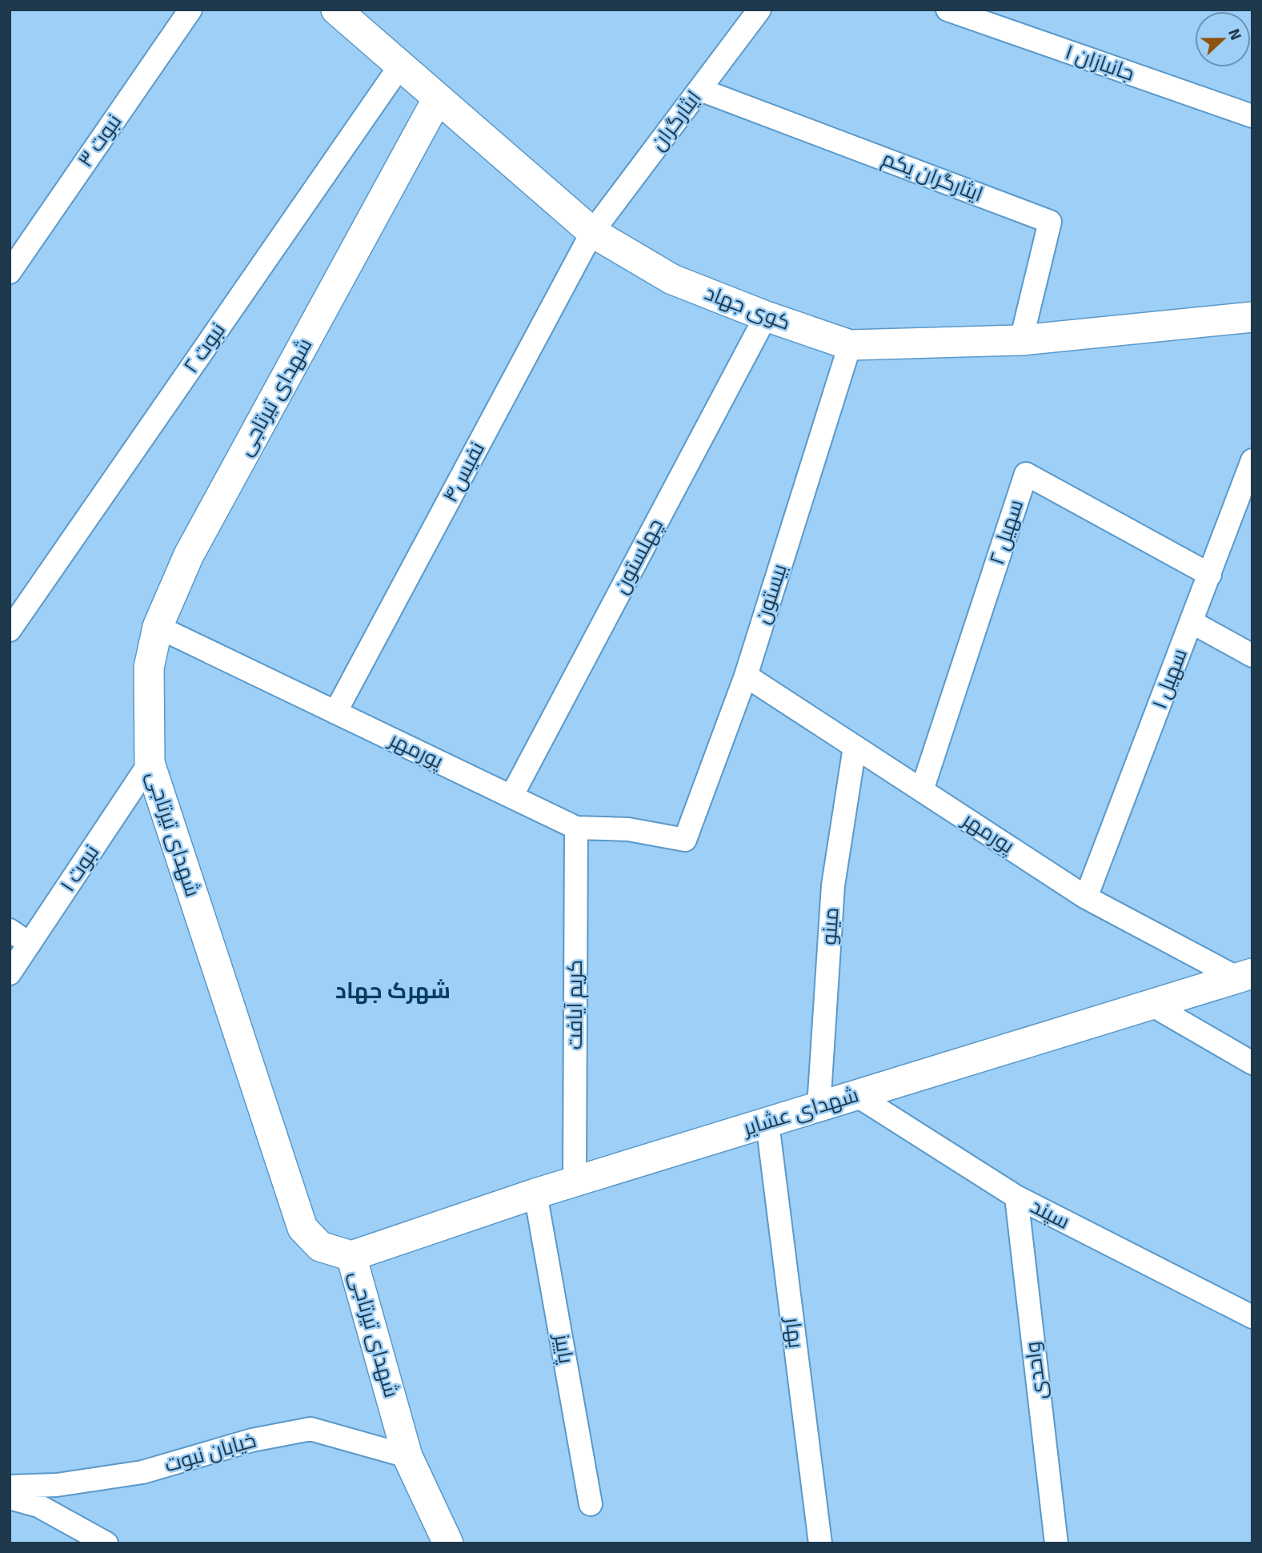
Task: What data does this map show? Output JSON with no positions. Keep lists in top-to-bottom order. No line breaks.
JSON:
{"streets":{"street":["جانبازان ۱","ایثارگران","نبوت ۳","ایثارگران یکم","کوی جهاد","نبوت ۲","شهدای تیرتاجی","نفیس۴","سهیل ۲","چهلستون","بیستون","سهیل ۱","پورمهر","نبوت ۱","مینو","کریم آیافت","شهدای عشایر","سپند","بهار","پاییز","واحدی","خیابان نبوت"]},"crossings":[["ایثارگران","ایثارگران یکم"],["ایثارگران","کوی جهاد"],["ایثارگران","نفیس۴"],["ایثارگران یکم","کوی جهاد"],["کوی جهاد","نبوت ۲"],["کوی جهاد","شهدای تیرتاجی"],["کوی جهاد","نفیس۴"],["کوی جهاد","چهلستون"],["کوی جهاد","بیستون"],["شهدای تیرتاجی","پورمهر"],["شهدای تیرتاجی","نبوت ۱"],["شهدای تیرتاجی","شهدای عشایر"],["شهدای تیرتاجی","خیابان نبوت"],["نفیس۴","پورمهر"],["سهیل ۲","سهیل ۱"],["سهیل ۲","پورمهر"],["چهلستون","پورمهر"],["بیستون","پورمهر"],["سهیل ۱","پورمهر"],["پورمهر","مینو"],["پورمهر","کریم آیافت"],["پورمهر","شهدای عشایر"],["مینو","شهدای عشایر"],["کریم آیافت","شهدای عشایر"],["شهدای عشایر","سپند"],["شهدای عشایر","بهار"],["شهدای عشایر","پاییز"],["سپند","واحدی"]],"districts":["شهرک جهاد"],"north":"right"}
